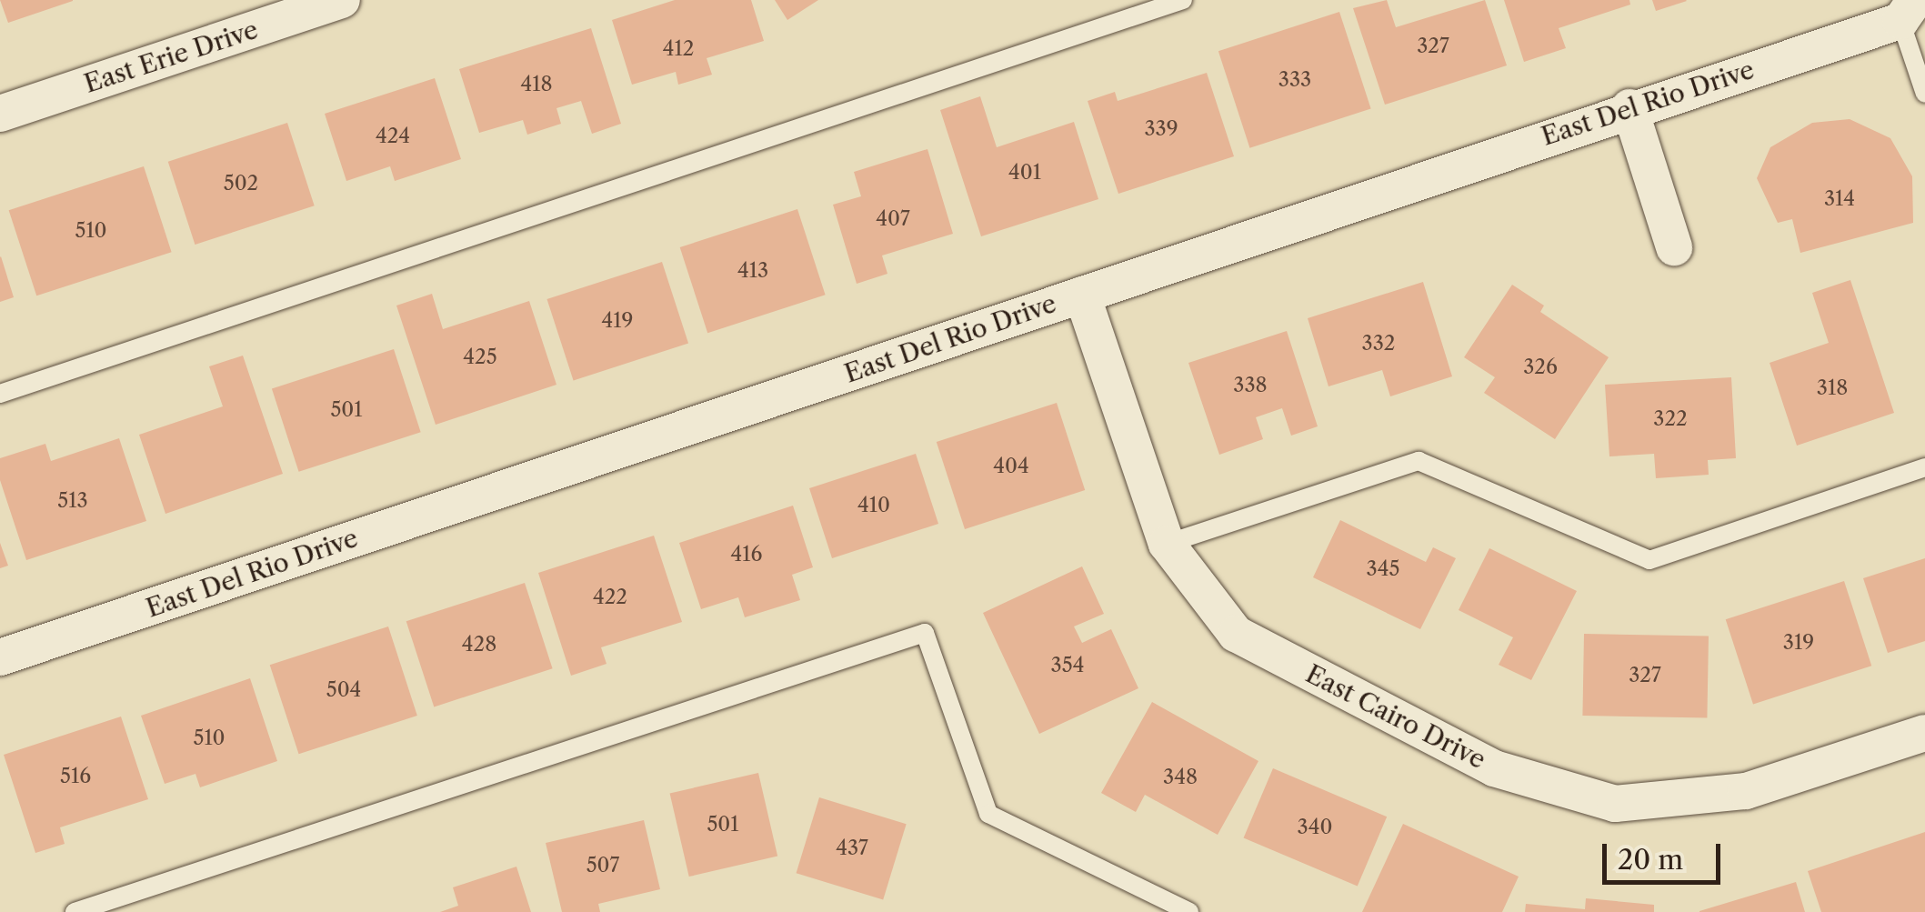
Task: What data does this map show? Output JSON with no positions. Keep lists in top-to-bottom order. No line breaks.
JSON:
{"streets":{"street":["East Erie Drive","East Del Rio Drive","East Cairo Drive"]},"crossings":[["East Del Rio Drive","East Cairo Drive"]],"house_numbers":["327","412","333","418","339","424","401","502","314","407","510","413","419","332","425","326","338","318","501","322","404","513","410","416","345","422","319","428","354","327","504","510","516","348","501","340","437","507"],"scale_bar":"20 m"}
